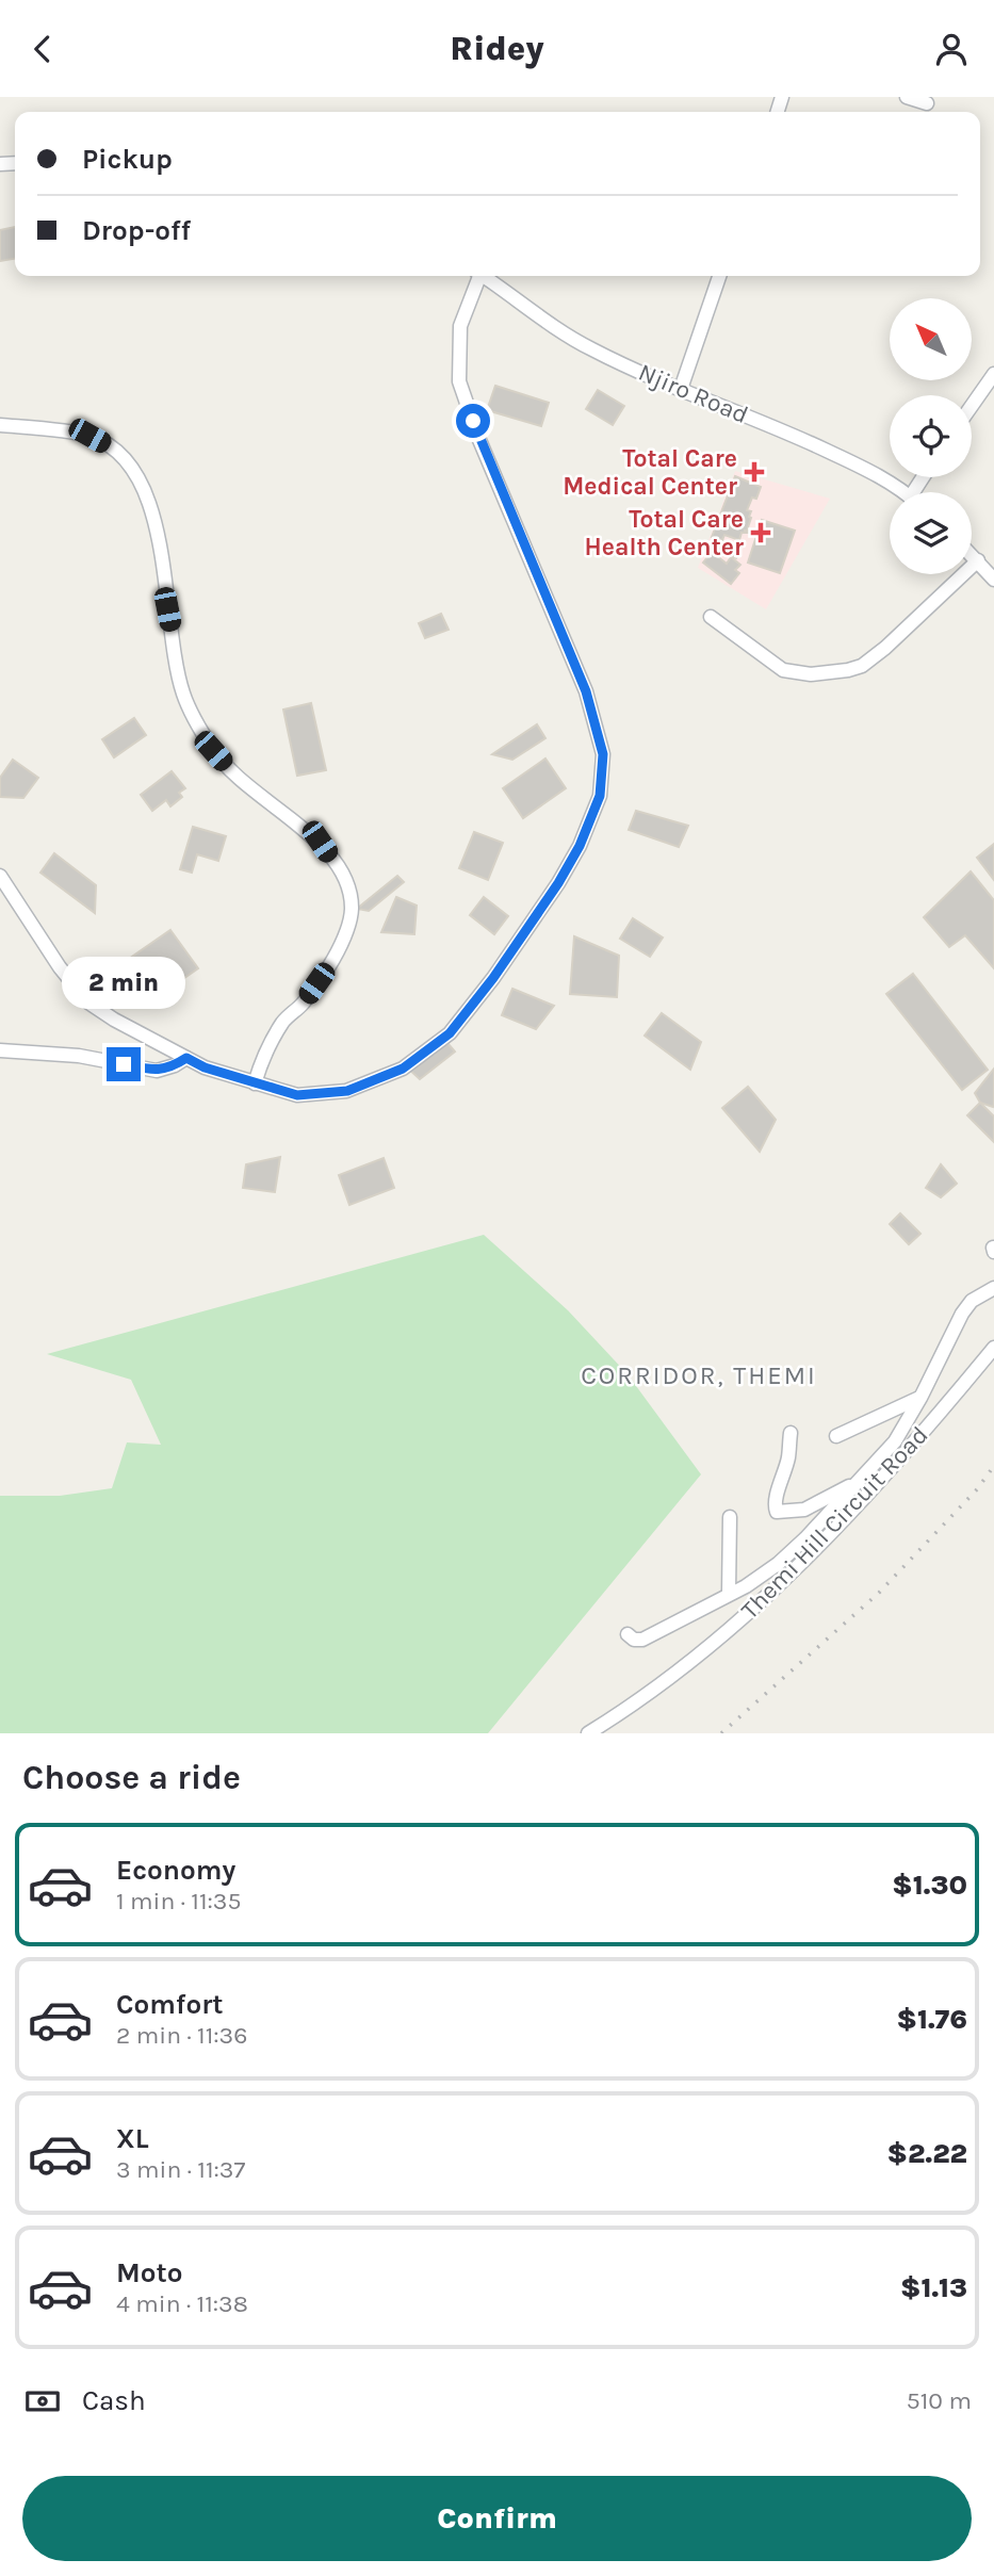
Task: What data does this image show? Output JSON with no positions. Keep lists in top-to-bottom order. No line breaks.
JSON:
{"streets":{"street":["Njiro Road","Themi Hill Circuit Road"]},"districts":["CORRIDOR, THEMI"],"places":{"health":["Total Care Medical Center","Total Care Health Center"]},"north":"top left","page":{"header":"Ridey","banner":["Pickup","Drop-off"],"bubble":"2 min","heading":"Choose a ride","list":[{"name":"Economy","note":"1 min · 11:35","value":"$1.30"},{"name":"Comfort","note":"2 min · 11:36","value":"$1.76"},{"name":"XL","note":"3 min · 11:37","value":"$2.22"},{"name":"Moto","note":"4 min · 11:38","value":"$1.13"}],"pay":["Cash","510 m"],"buttons":"Confirm"}}
